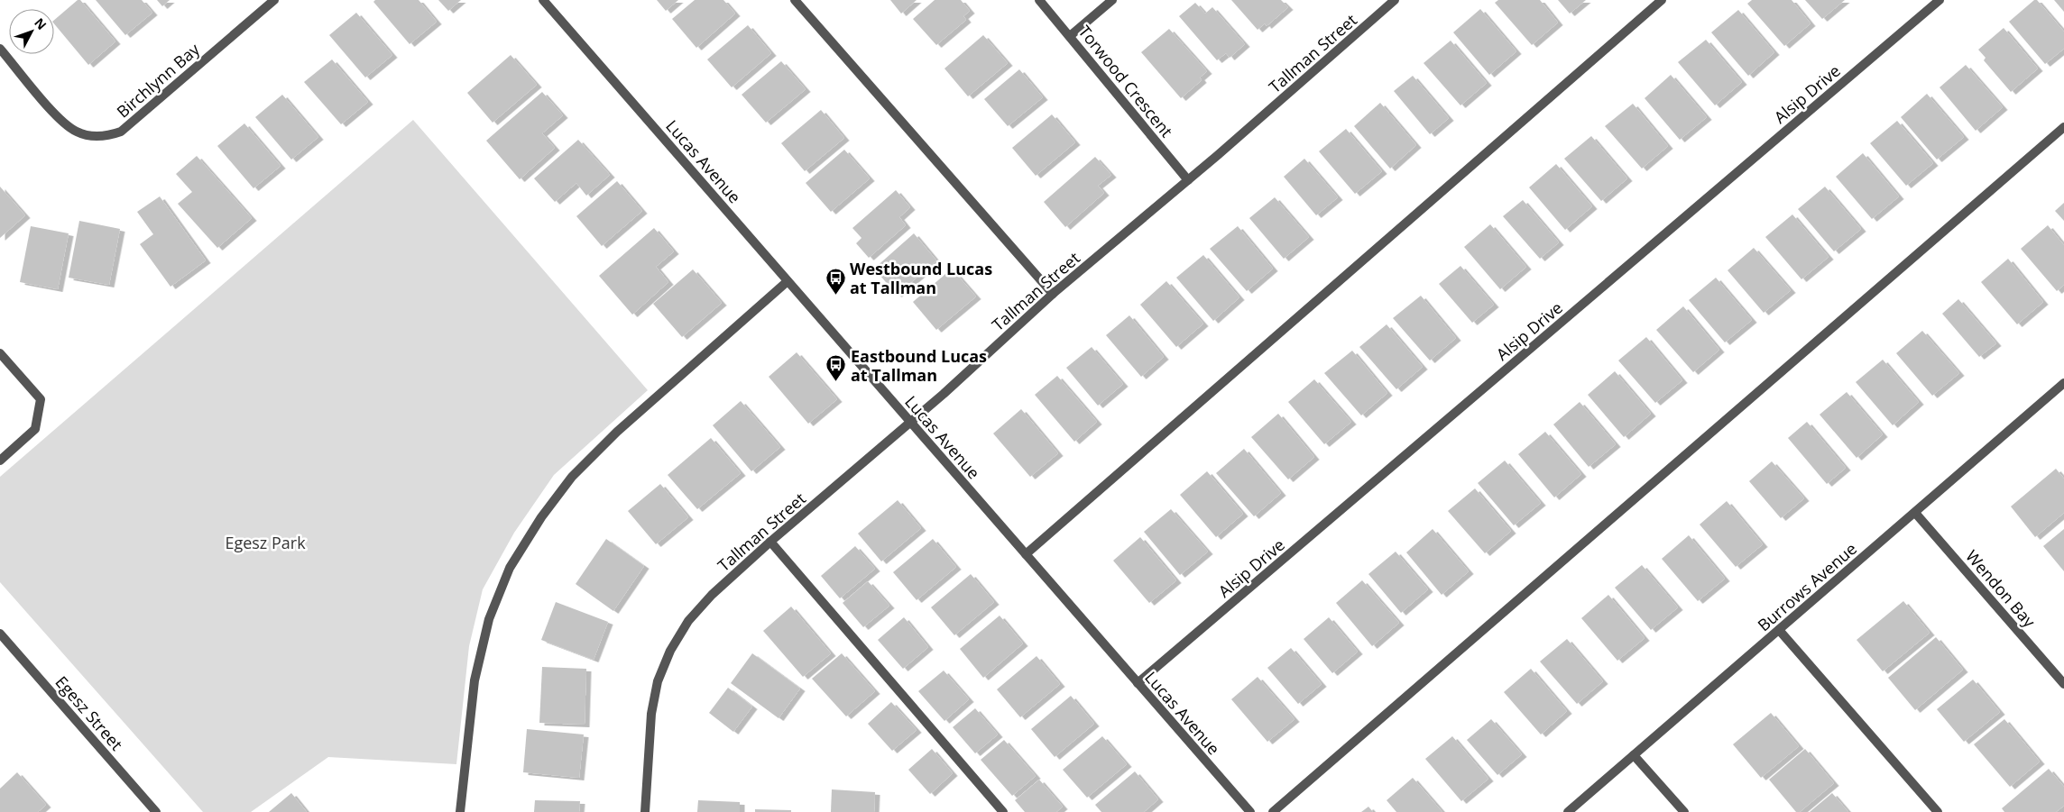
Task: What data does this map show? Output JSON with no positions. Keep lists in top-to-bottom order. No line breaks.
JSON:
{"streets":{"street":["Tallman Street","Birchlynn Bay","Torwood Crescent","Alsip Drive","Lucas Avenue","Burrows Avenue","Wendon Bay","Egesz Street"]},"crossings":[["Tallman Street","Torwood Crescent"],["Tallman Street","Lucas Avenue"],["Alsip Drive","Lucas Avenue"],["Burrows Avenue","Wendon Bay"]],"parks":["Egesz Park"],"places":{"bus stop":["Westbound Lucas at Tallman","Eastbound Lucas at Tallman"]},"north":"top right"}
